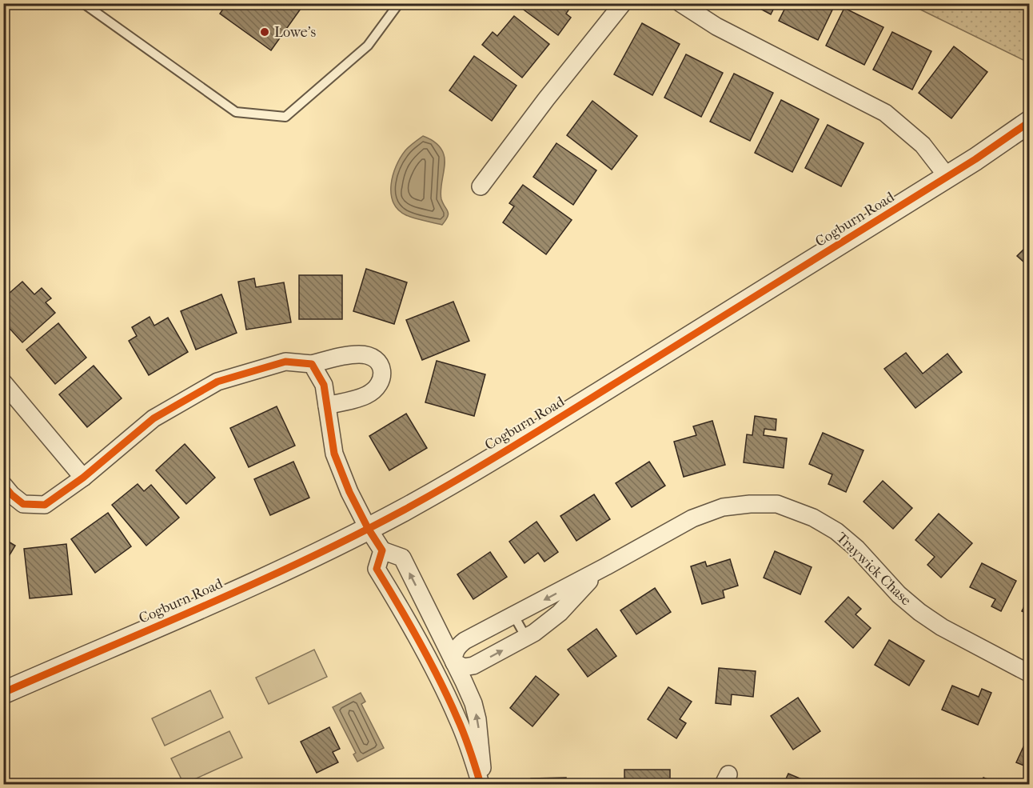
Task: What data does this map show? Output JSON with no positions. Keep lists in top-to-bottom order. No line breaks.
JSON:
{"streets":{"street":["Cogburn Road","Traywick Chase"]},"places":["Lowe's"]}
